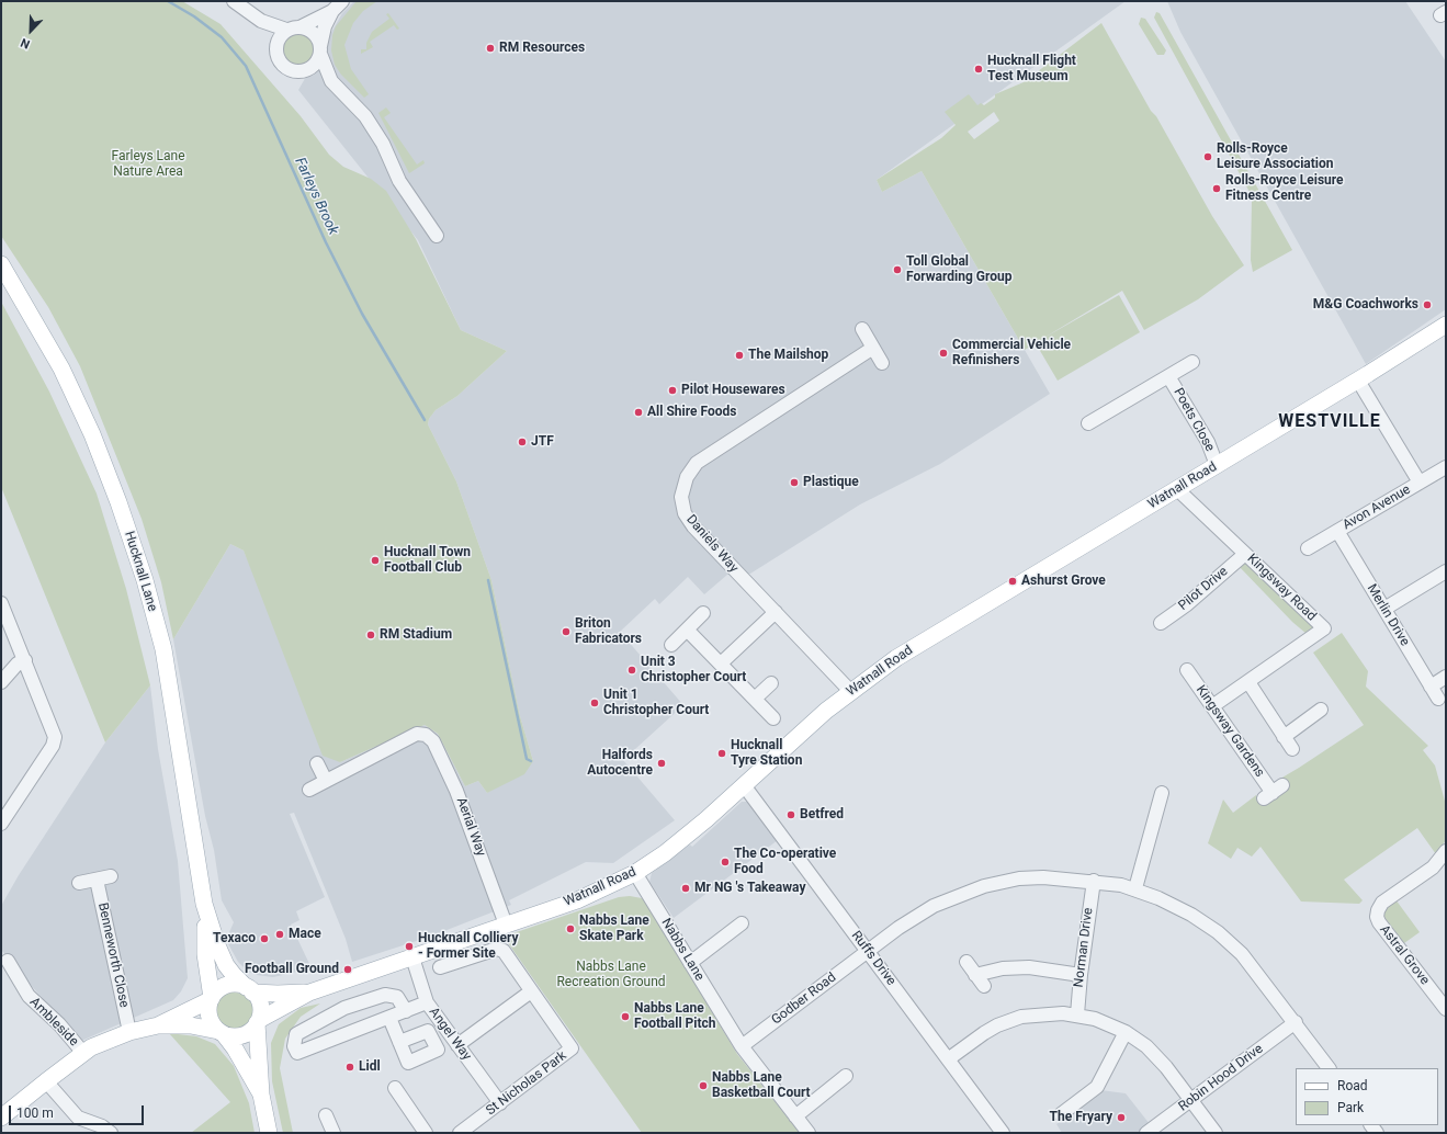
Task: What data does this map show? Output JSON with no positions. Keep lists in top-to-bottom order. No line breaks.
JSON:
{"streets":{"main road":["Watnall Road","Hucknall Lane"],"street":["Poets Close","Avon Avenue","Daniels Way","Kingsway Road","Pilot Drive","Merlin Drive","Kingsway Gardens","Aerial Way","Norman Drive","Nabbs Lane","Benneworth Close","Astral Grove","Ruffs Drive","Godber Road","Ambleside","Angel Way","Robin Hood Drive","St Nicholas Park"]},"crossings":[["Poets Close","Watnall Road"],["Watnall Road","Daniels Way"],["Watnall Road","Hucknall Lane"],["Watnall Road","Kingsway Road"],["Watnall Road","Aerial Way"],["Watnall Road","Nabbs Lane"],["Watnall Road","Ruffs Drive"],["Watnall Road","Angel Way"],["Avon Avenue","Merlin Drive"],["Kingsway Road","Pilot Drive"],["Kingsway Road","Kingsway Gardens"],["Norman Drive","Godber Road"],["Nabbs Lane","Godber Road"],["Ruffs Drive","Godber Road"],["Godber Road","Robin Hood Drive"],["Angel Way","St Nicholas Park"]],"districts":["WESTVILLE"],"water":["Farleys Brook"],"parks":["Farleys Lane Nature Area","Nabbs Lane Recreation Ground"],"places":["RM Resources","Hucknall Flight Test Museum","Rolls-Royce Leisure Association","Rolls-Royce Leisure Fitness Centre","Toll Global Forwarding Group","M&G Coachworks","Commercial Vehicle Refinishers","The Mailshop","Pilot Housewares","All Shire Foods","JTF","Plastique","Hucknall Town Football Club","Ashurst Grove","Briton Fabricators","RM Stadium","Unit 3 Christopher Court","Unit 1 Christopher Court","Hucknall Tyre Station","Halfords Autocentre","Betfred","The Co-operative Food","Mr NG 's Takeaway","Nabbs Lane Skate Park","Mace","Texaco","Hucknall Colliery - Former Site","Football Ground","Nabbs Lane Football Pitch","Lidl","Nabbs Lane Basketball Court","The Fryary"],"legend":["Road","Park"],"scale_bar":"100 m","north":"bottom left"}
